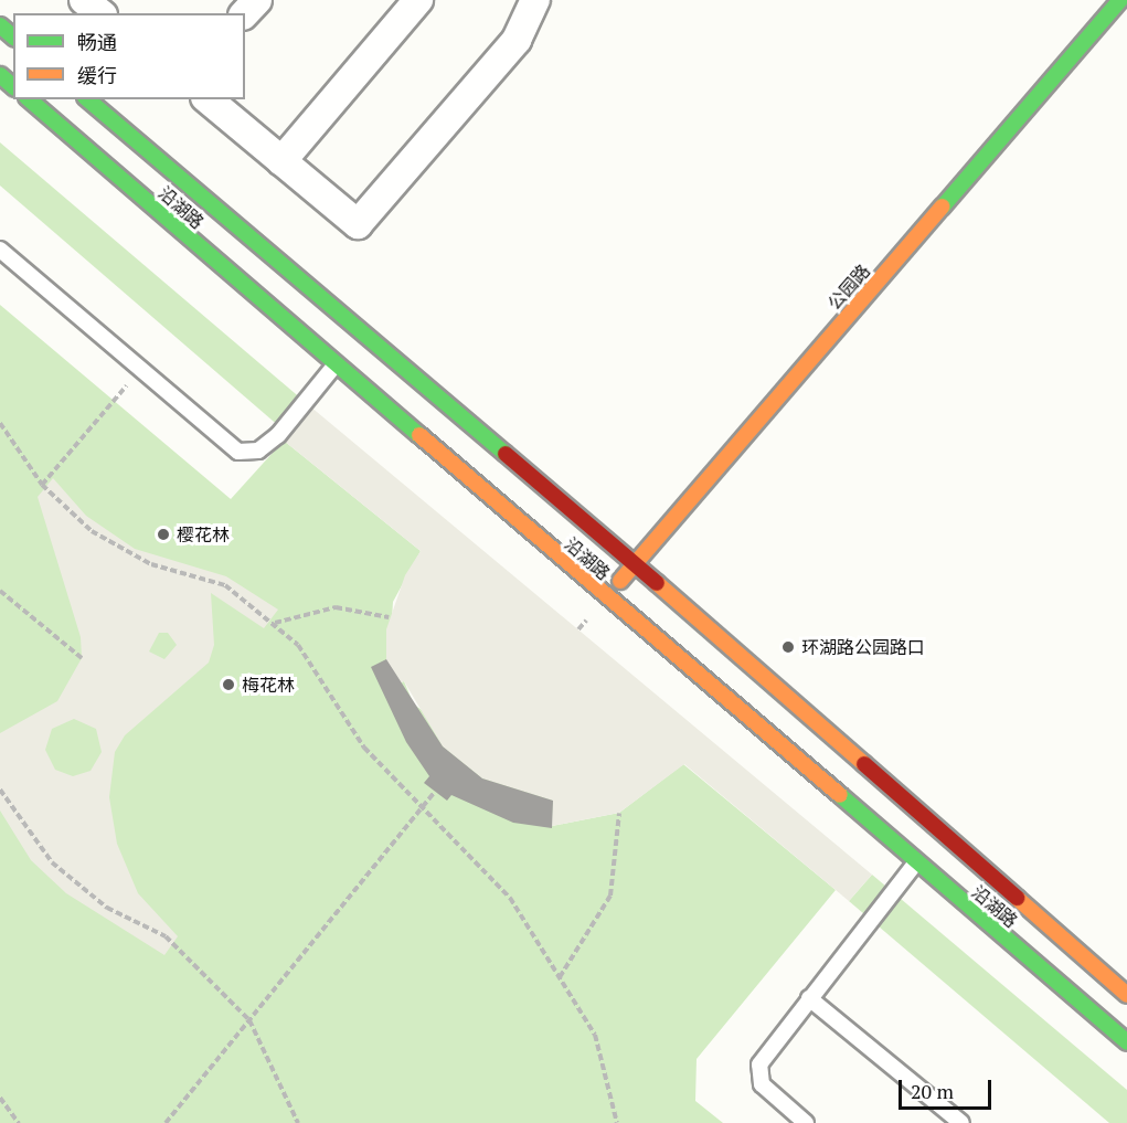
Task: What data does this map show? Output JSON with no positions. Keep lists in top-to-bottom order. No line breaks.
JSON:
{"streets":{"main road":["沿湖路","公园路"]},"crossings":[["沿湖路","公园路"]],"places":["樱花林","环湖路公园路口","梅花林"],"legend":["畅通","缓行"],"scale_bar":"20 m"}
